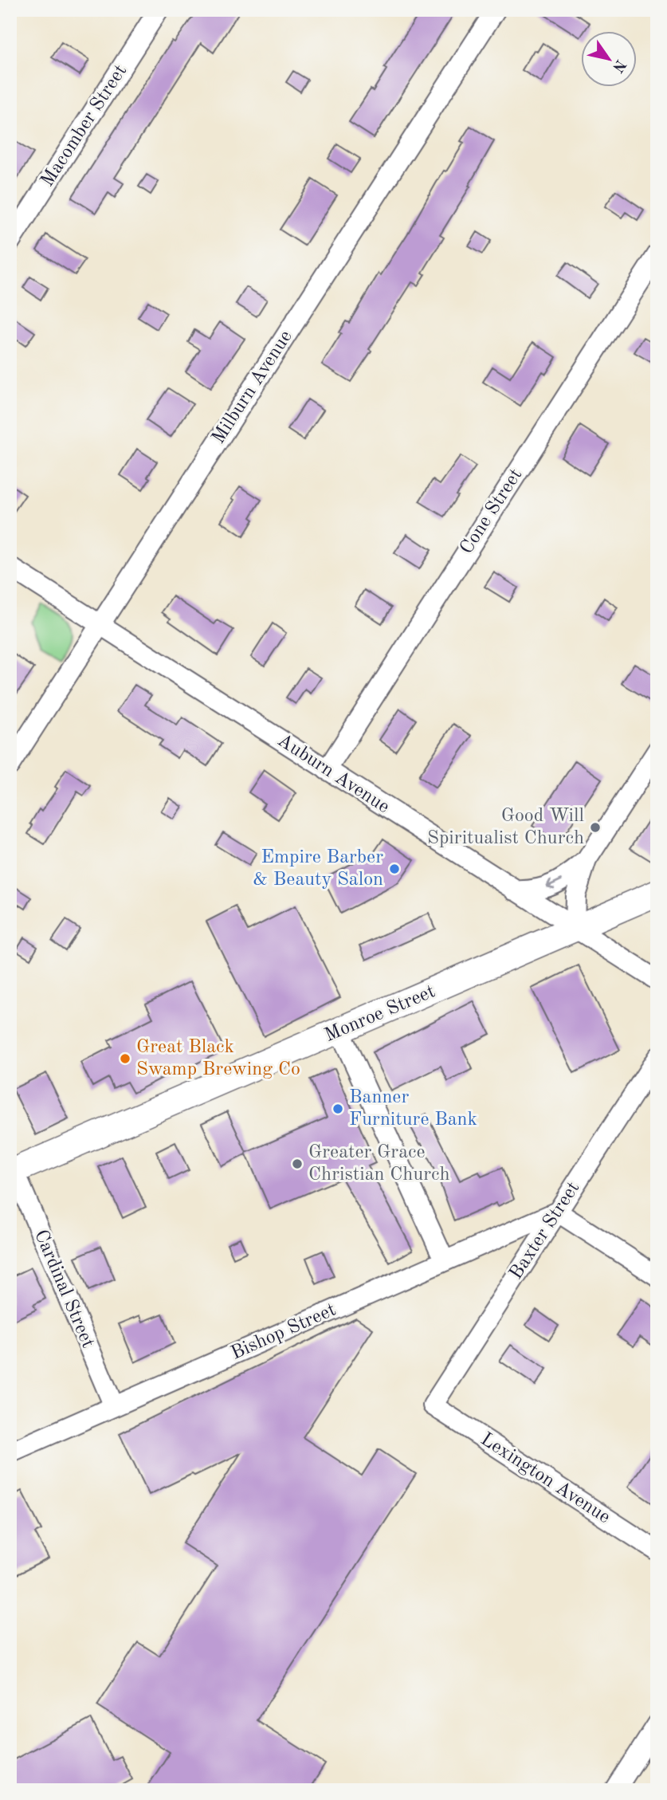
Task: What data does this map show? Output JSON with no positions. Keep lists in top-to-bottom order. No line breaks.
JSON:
{"streets":{"main road":["Monroe Street"],"street":["Macomber Street","Milburn Avenue","Cone Street","Auburn Avenue","Baxter Street","Cardinal Street","Bishop Street","Lexington Avenue"]},"crossings":[["Milburn Avenue","Auburn Avenue"],["Cone Street","Auburn Avenue"],["Auburn Avenue","Monroe Street"],["Monroe Street","Cardinal Street"],["Baxter Street","Bishop Street"],["Baxter Street","Lexington Avenue"],["Cardinal Street","Bishop Street"]],"places":["Good Will Spiritualist Church","Empire Barber & Beauty Salon","Great Black Swamp Brewing Co","Banner Furniture Bank","Greater Grace Christian Church"],"north":"bottom right"}
